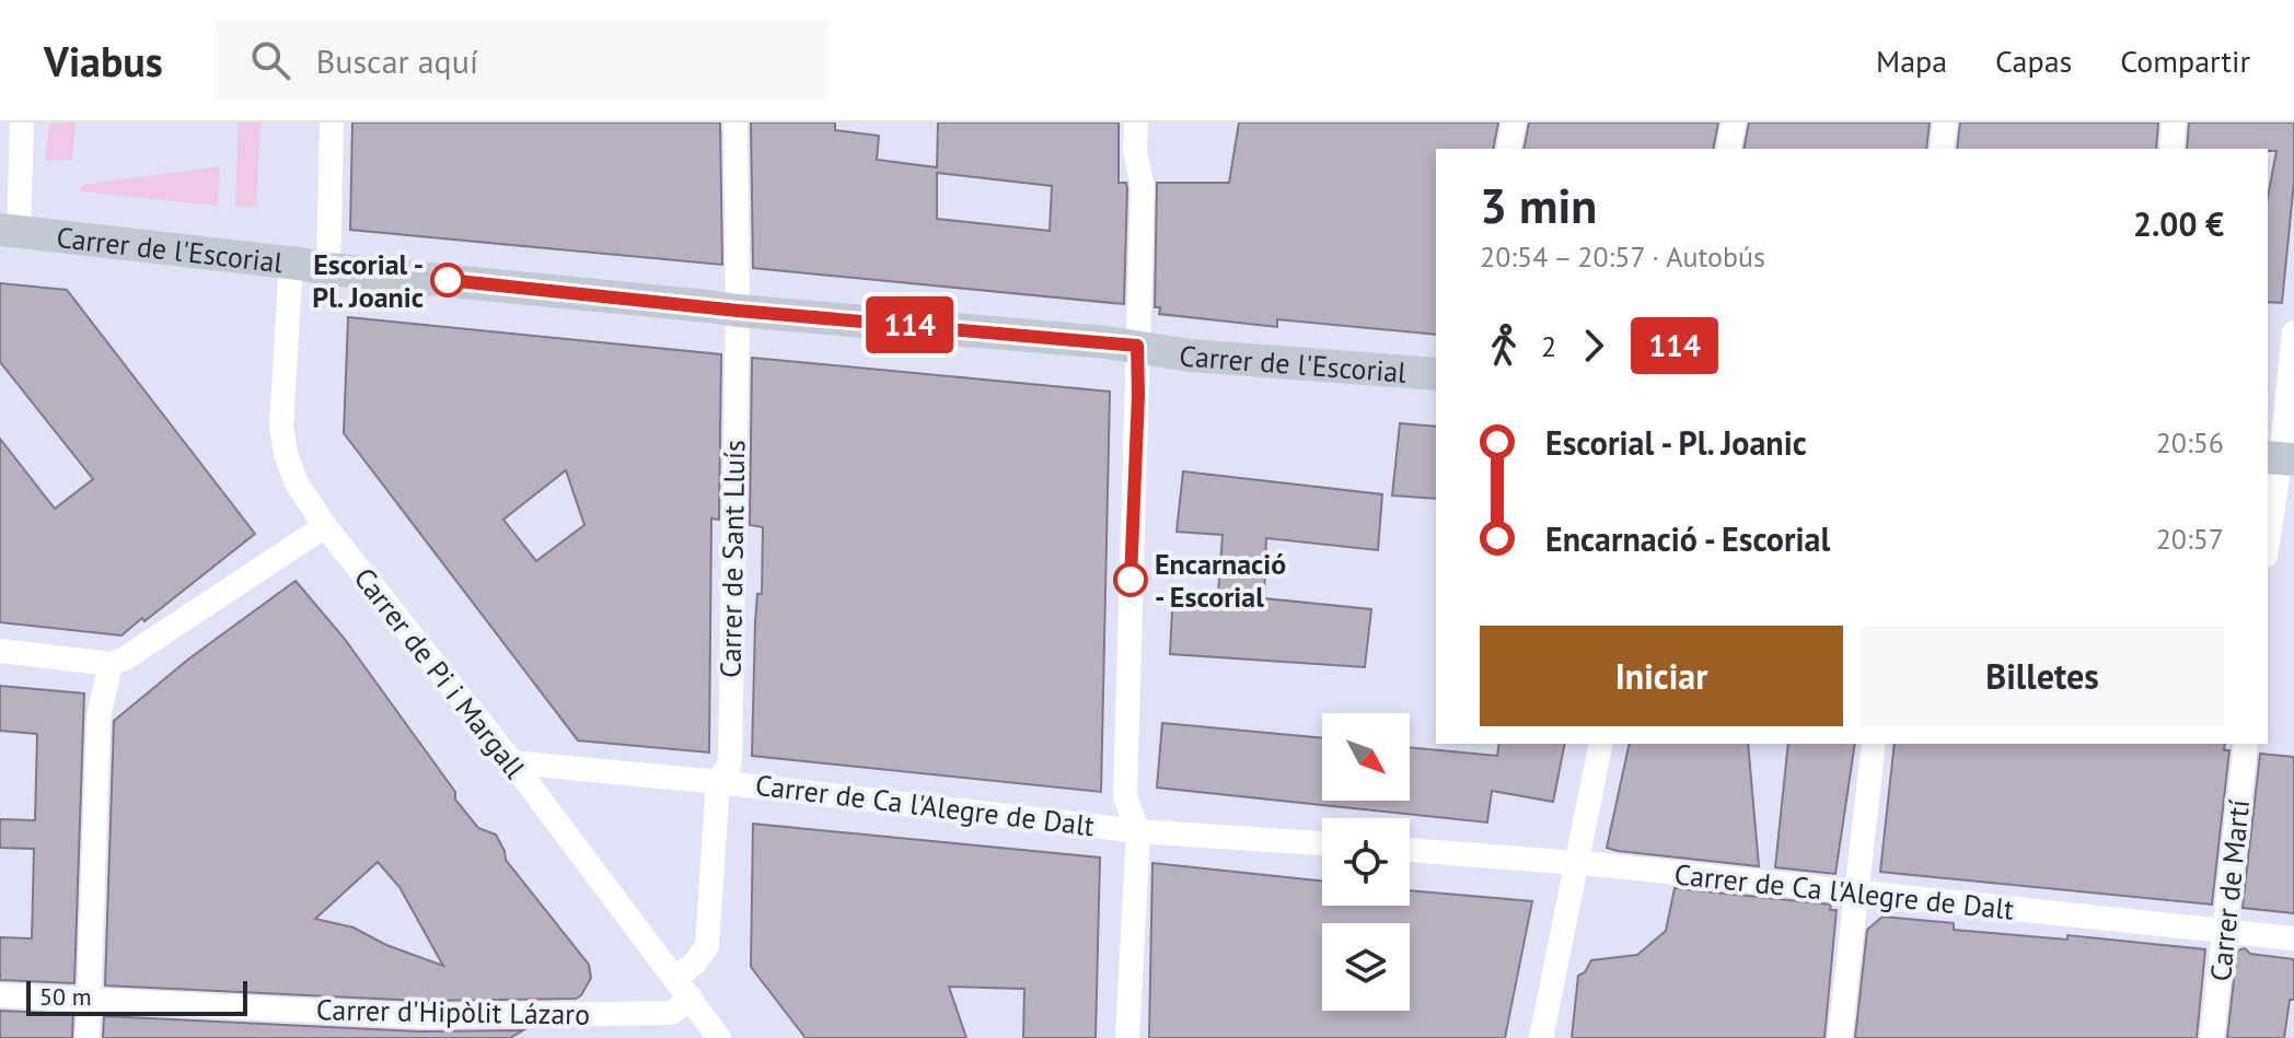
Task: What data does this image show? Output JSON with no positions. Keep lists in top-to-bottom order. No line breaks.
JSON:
{"streets":{"street":["Carrer de l'Escorial","Carrer de Sant Lluís","Carrer de Pi i Margall","Carrer de Ca l'Alegre de Dalt","Carrer de Martí","Carrer d'Hipòlit Lázaro"]},"crossings":[["Carrer de l'Escorial","Carrer de Sant Lluís"],["Carrer de l'Escorial","Carrer de Pi i Margall"],["Carrer de Sant Lluís","Carrer de Pi i Margall"],["Carrer de Sant Lluís","Carrer de Ca l'Alegre de Dalt"],["Carrer de Sant Lluís","Carrer d'Hipòlit Lázaro"],["Carrer de Pi i Margall","Carrer de Ca l'Alegre de Dalt"],["Carrer de Pi i Margall","Carrer d'Hipòlit Lázaro"],["Carrer de Ca l'Alegre de Dalt","Carrer de Martí"]],"places":["Escorial - Pl. Joanic","Encarnació - Escorial"],"lines":["bus line 114"],"scale_bar":"50 m","north":"bottom right","page":{"header":"Viabus","search":"Buscar aquí","nav":["Mapa","Capas","Compartir"],"on_map":"114","heading":["3 min","20:54 – 20:57 · Autobús","2.00 €"],"legs":["2","114"],"list":[{"name":"Escorial - Pl. Joanic","value":"20:56"},{"name":"Encarnació - Escorial","value":"20:57"}],"buttons":["Iniciar","Billetes"],"scale":"50 m"}}
